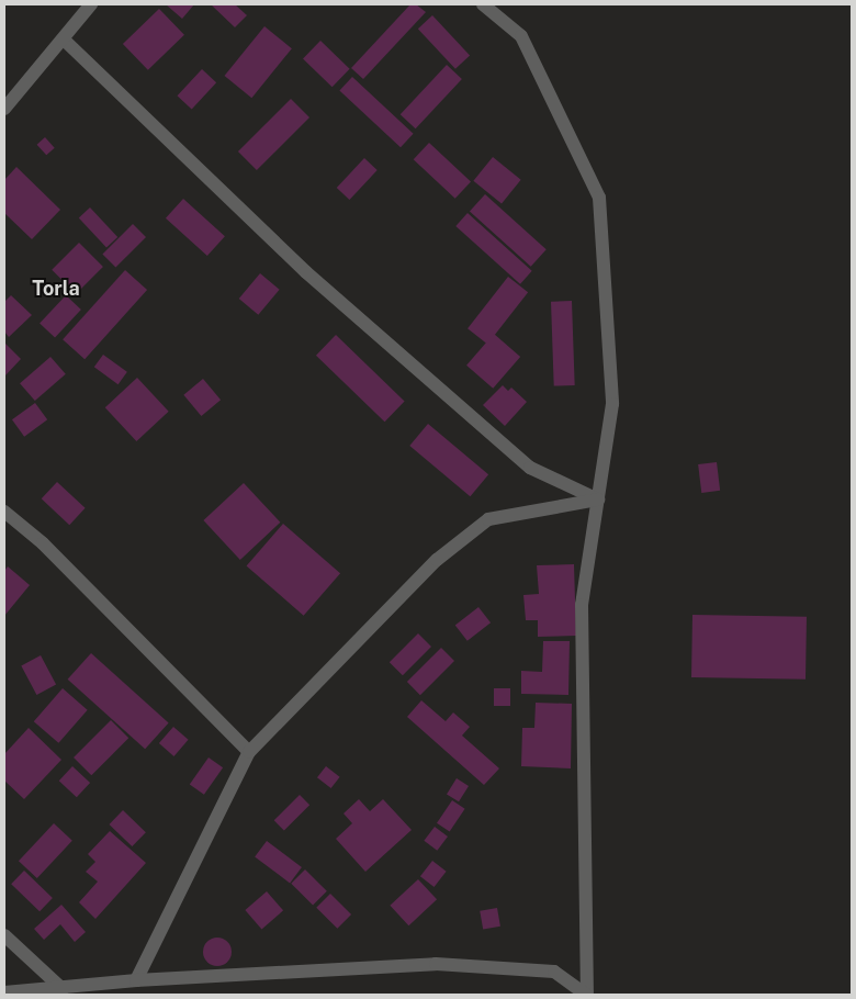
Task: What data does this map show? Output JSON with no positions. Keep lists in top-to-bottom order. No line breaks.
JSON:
{"districts":["Torla"]}
